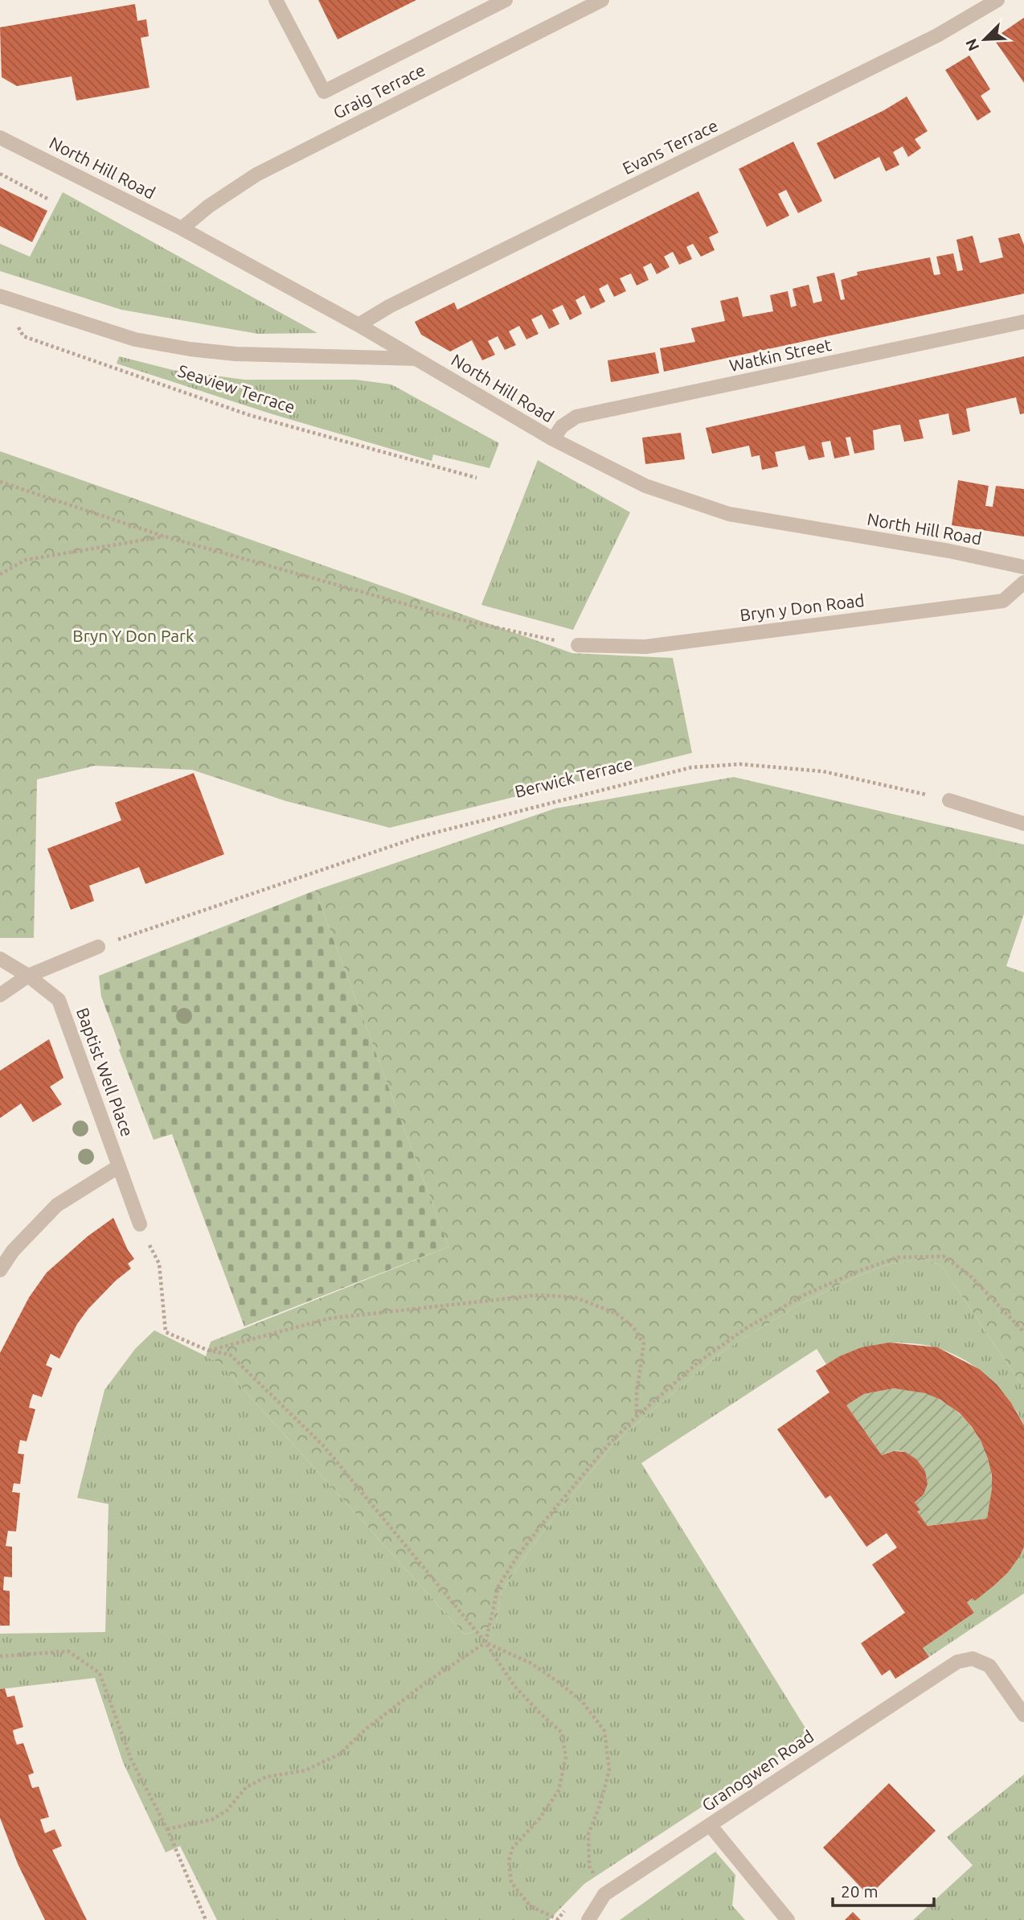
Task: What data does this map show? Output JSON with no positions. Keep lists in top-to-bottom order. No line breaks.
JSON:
{"streets":{"street":["Graig Terrace","Evans Terrace","North Hill Road","Watkin Street","Seaview Terrace","Bryn y Don Road","Baptist Well Place","Granogwen Road"],"path":["Berwick Terrace"]},"crossings":[["Graig Terrace","North Hill Road"],["Evans Terrace","North Hill Road"],["North Hill Road","Watkin Street"],["North Hill Road","Seaview Terrace"]],"parks":["Bryn Y Don Park"],"scale_bar":"20 m","north":"bottom left"}
